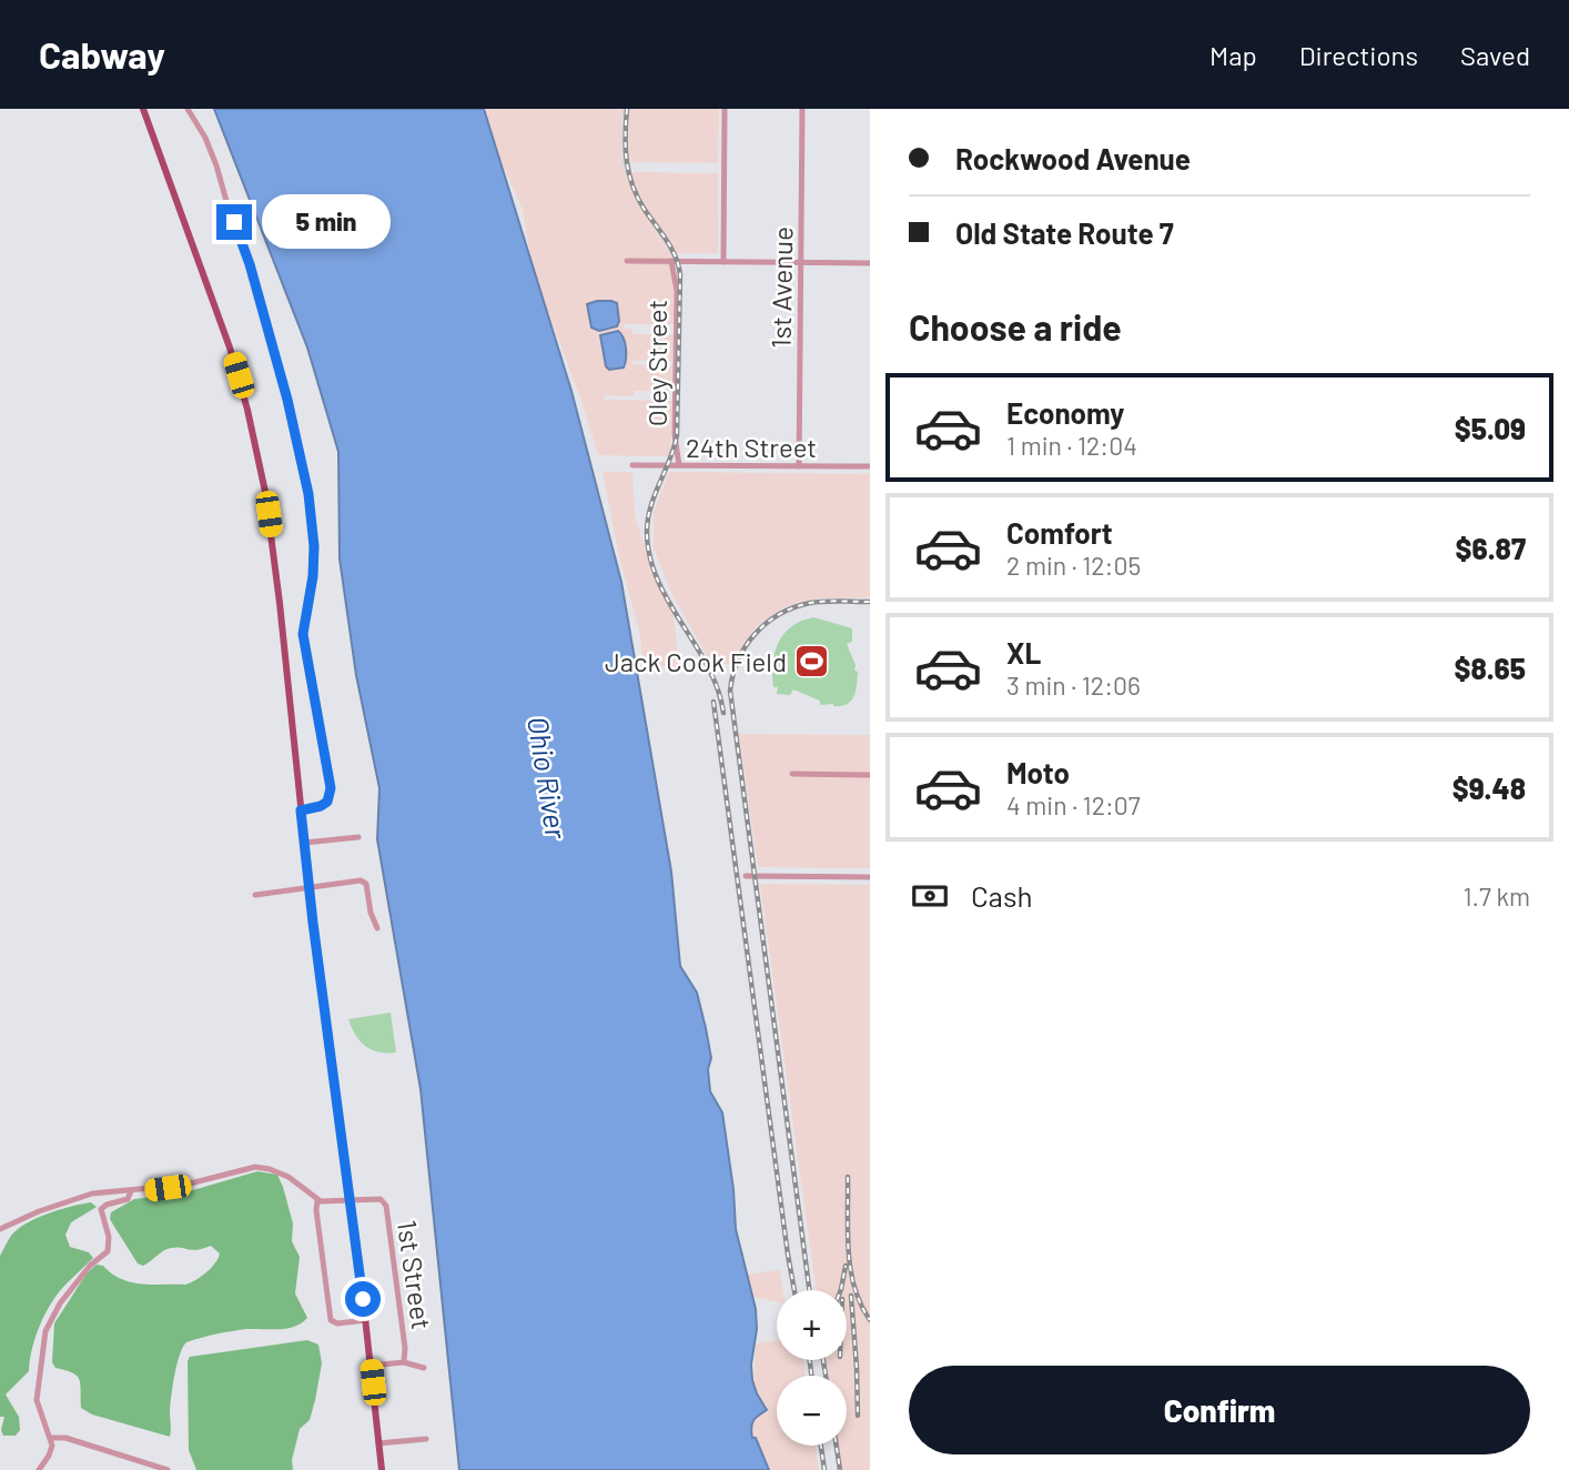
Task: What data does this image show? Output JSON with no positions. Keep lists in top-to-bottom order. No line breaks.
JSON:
{"streets":{"street":["1st Avenue","Oley Street","24th Street","1st Street"]},"crossings":[["1st Avenue","24th Street"],["Oley Street","24th Street"]],"water":["Ohio River"],"places":{"sports":["Jack Cook Field"]},"page":{"header":"Cabway","nav":["Map","Directions","Saved"],"banner":["Rockwood Avenue","Old State Route 7"],"bubble":"5 min","heading":"Choose a ride","list":[{"name":"Economy","note":"1 min · 12:04","value":"$5.09"},{"name":"Comfort","note":"2 min · 12:05","value":"$6.87"},{"name":"XL","note":"3 min · 12:06","value":"$8.65"},{"name":"Moto","note":"4 min · 12:07","value":"$9.48"}],"pay":["Cash","1.7 km"],"map_buttons":["+","−"],"buttons":"Confirm"}}
